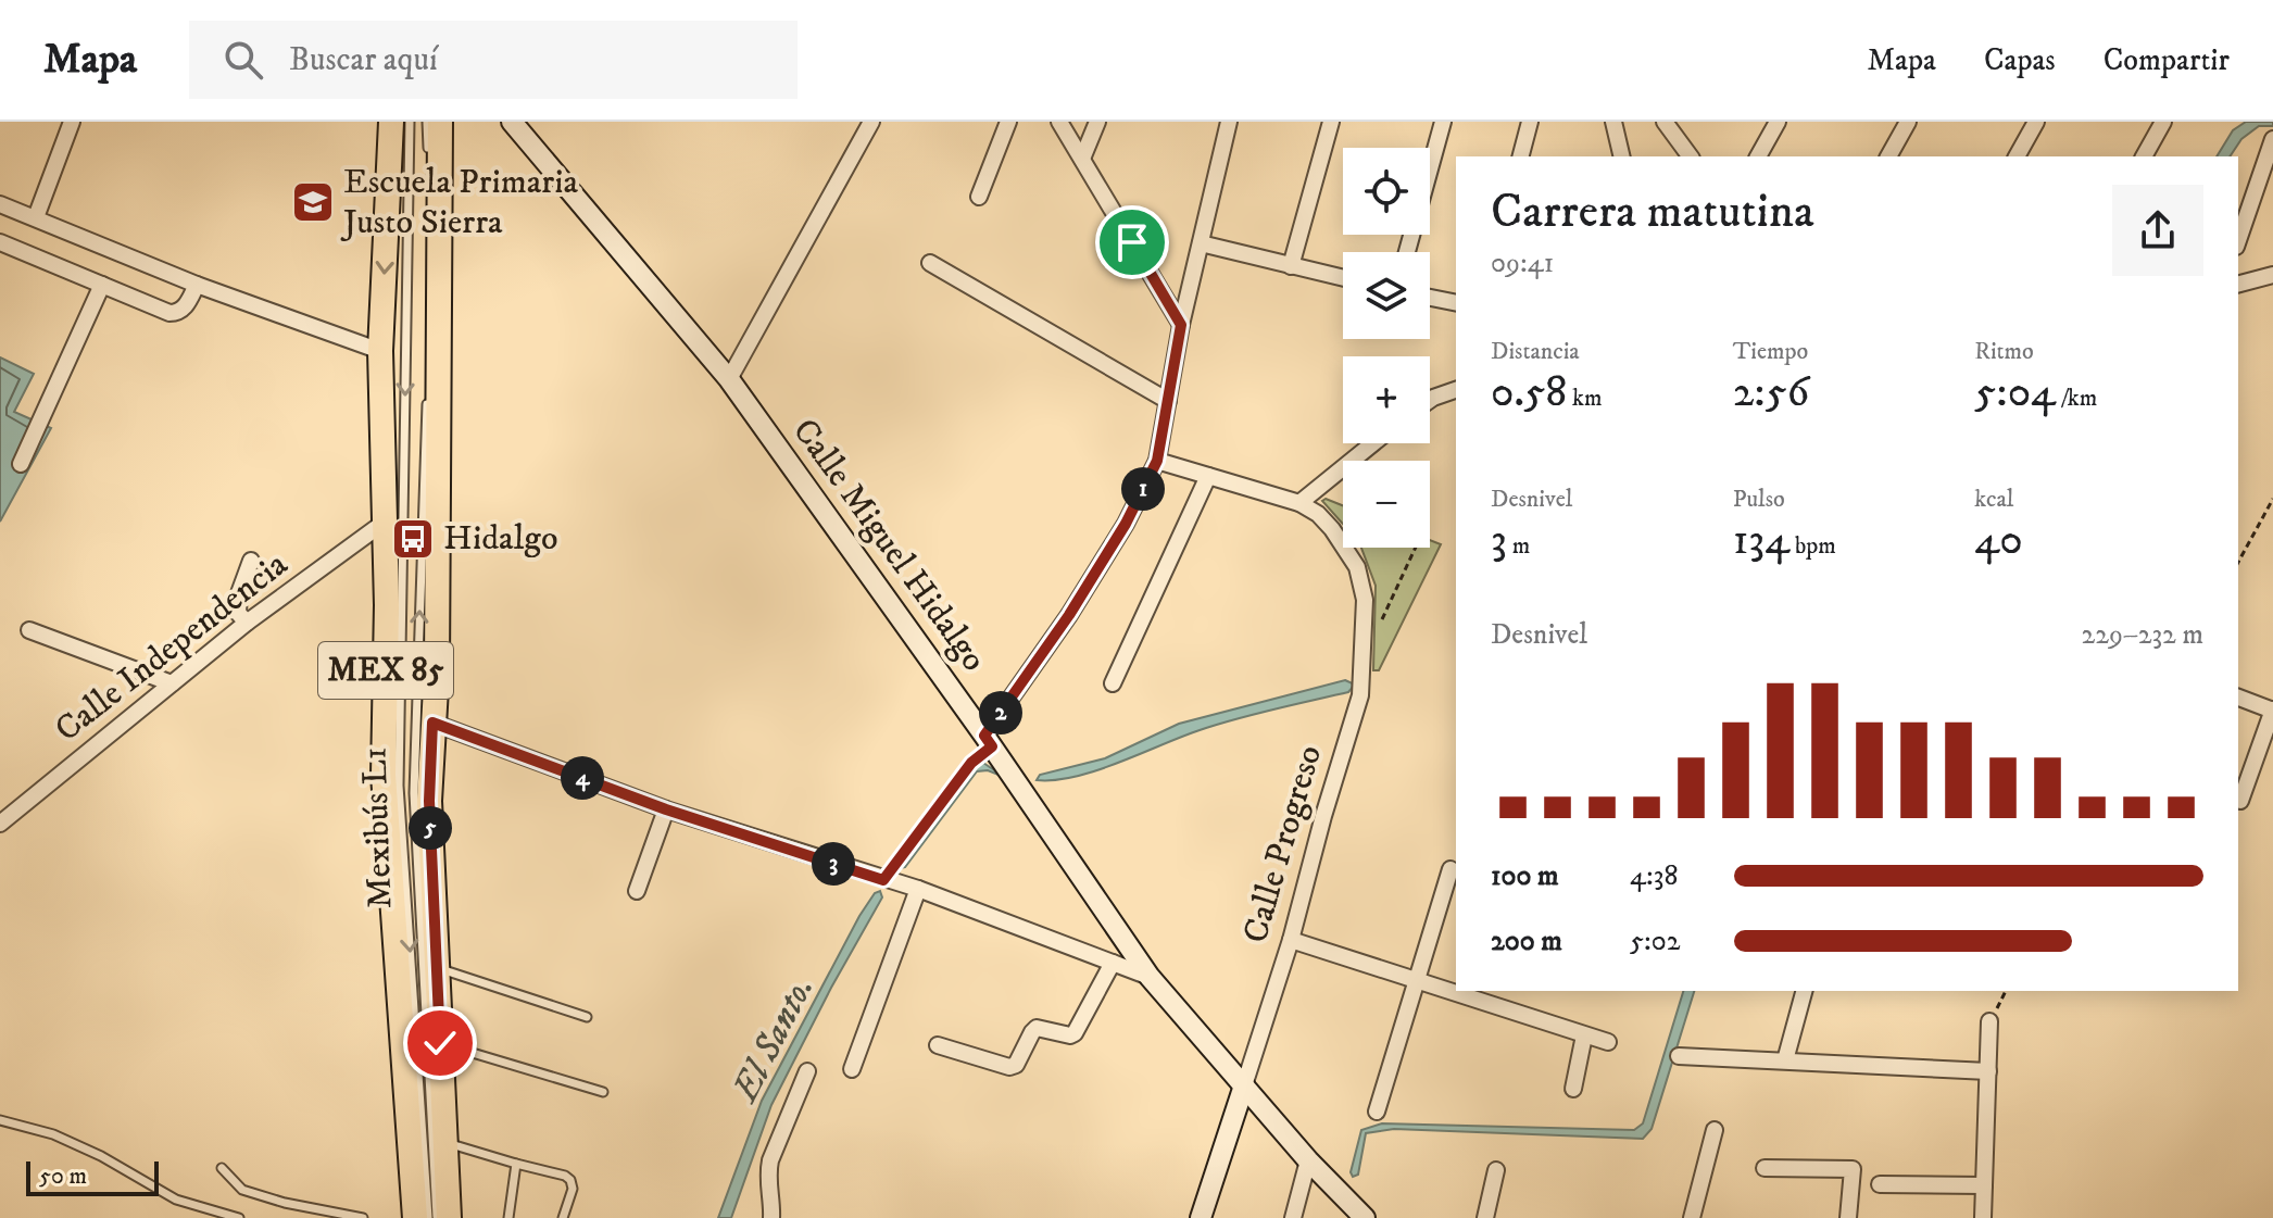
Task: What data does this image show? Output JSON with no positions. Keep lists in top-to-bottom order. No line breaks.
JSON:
{"streets":{"main road":["MEX 85"],"street":["Calle Miguel Hidalgo","Calle Independencia","Calle Progreso"],"lane":["Mexibús L1"]},"crossings":[["Calle Miguel Hidalgo","Calle Progreso"],["Calle Independencia","MEX 85"]],"water":["El Santo."],"places":{"school or university":["Escuela Primaria Justo Sierra"],"bus stop":["Hidalgo"]},"scale_bar":"50 m","page":{"header":"Mapa","search":"Buscar aquí","nav":["Mapa","Capas","Compartir"],"map_buttons":["+","−"],"heading":["Carrera matutina","09:41"],"stats":[["Distancia","0.58 km"],["Tiempo","2:56"],["Ritmo","5:04 /km"],["Desnivel","3 m"],["Pulso","134 bpm"],["kcal","40"]],"pins":["1","2","4","5","3"],"chart":["Desnivel","229–232 m"],"list":[{"name":"100 m","note":"4:38"},{"name":"200 m","note":"5:02"}],"scale":"50 m"}}
